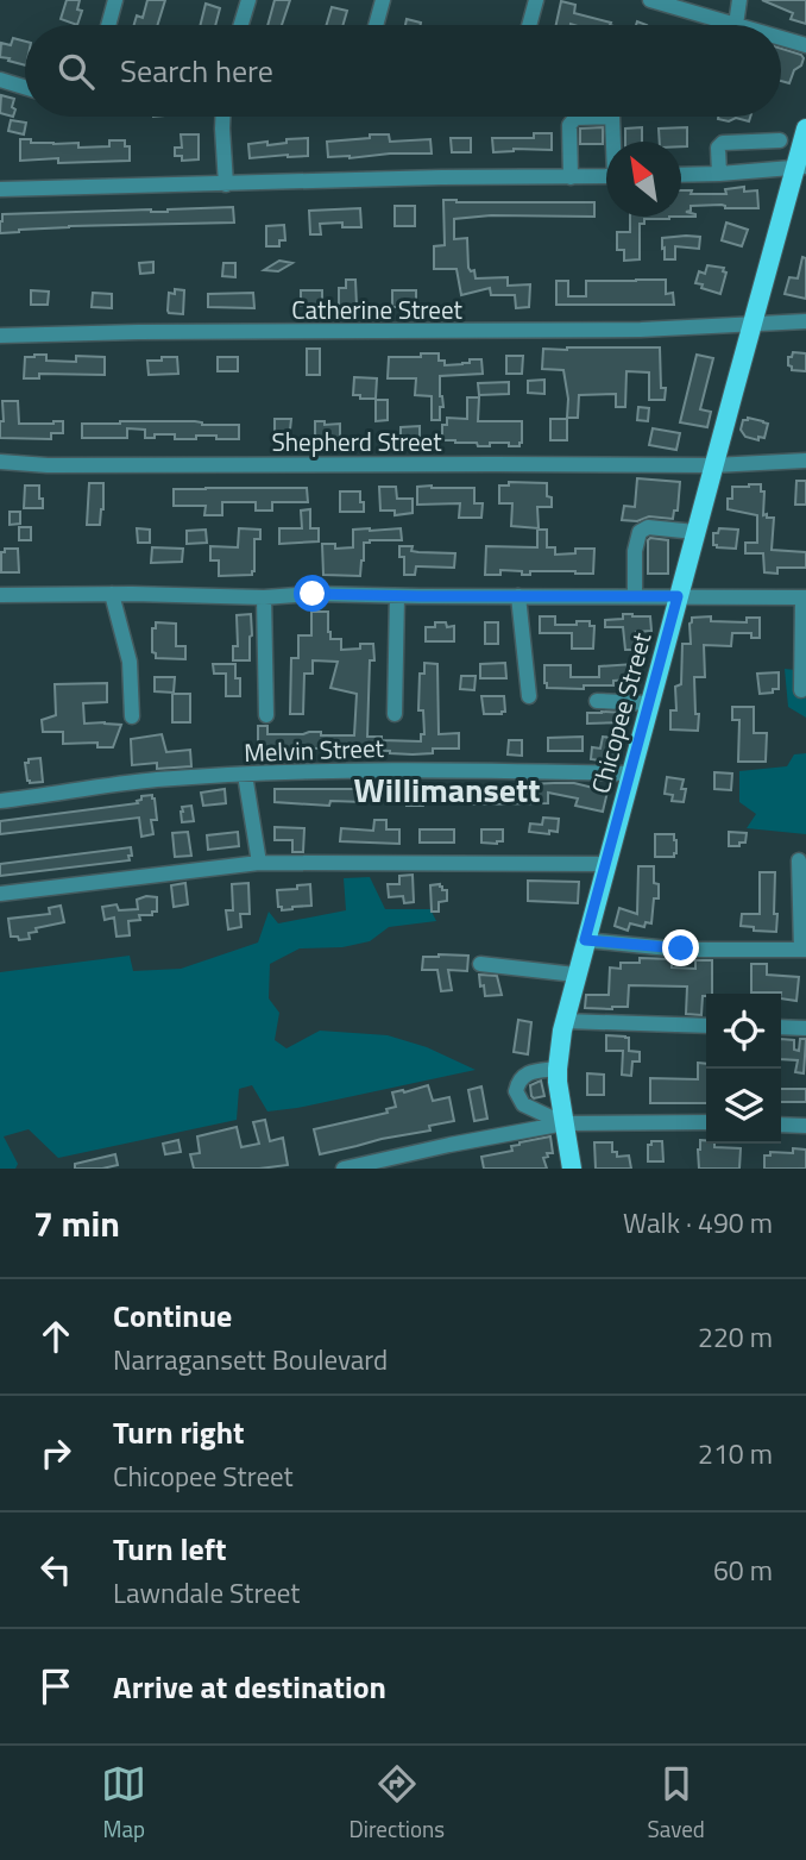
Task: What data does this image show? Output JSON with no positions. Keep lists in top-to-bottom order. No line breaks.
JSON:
{"streets":{"main road":["Chicopee Street"],"street":["Catherine Street","Shepherd Street","Melvin Street"]},"crossings":[["Catherine Street","Chicopee Street"],["Shepherd Street","Chicopee Street"],["Chicopee Street","Melvin Street"]],"districts":["Willimansett"],"north":"top left","page":{"search":"Search here","heading":["7 min","Walk · 490 m"],"list":[["Continue","Narragansett Boulevard","220 m"],["Turn right","Chicopee Street","210 m"],["Turn left","Lawndale Street","60 m"],"Arrive at destination"],"nav":["Map","Directions","Saved"]}}
